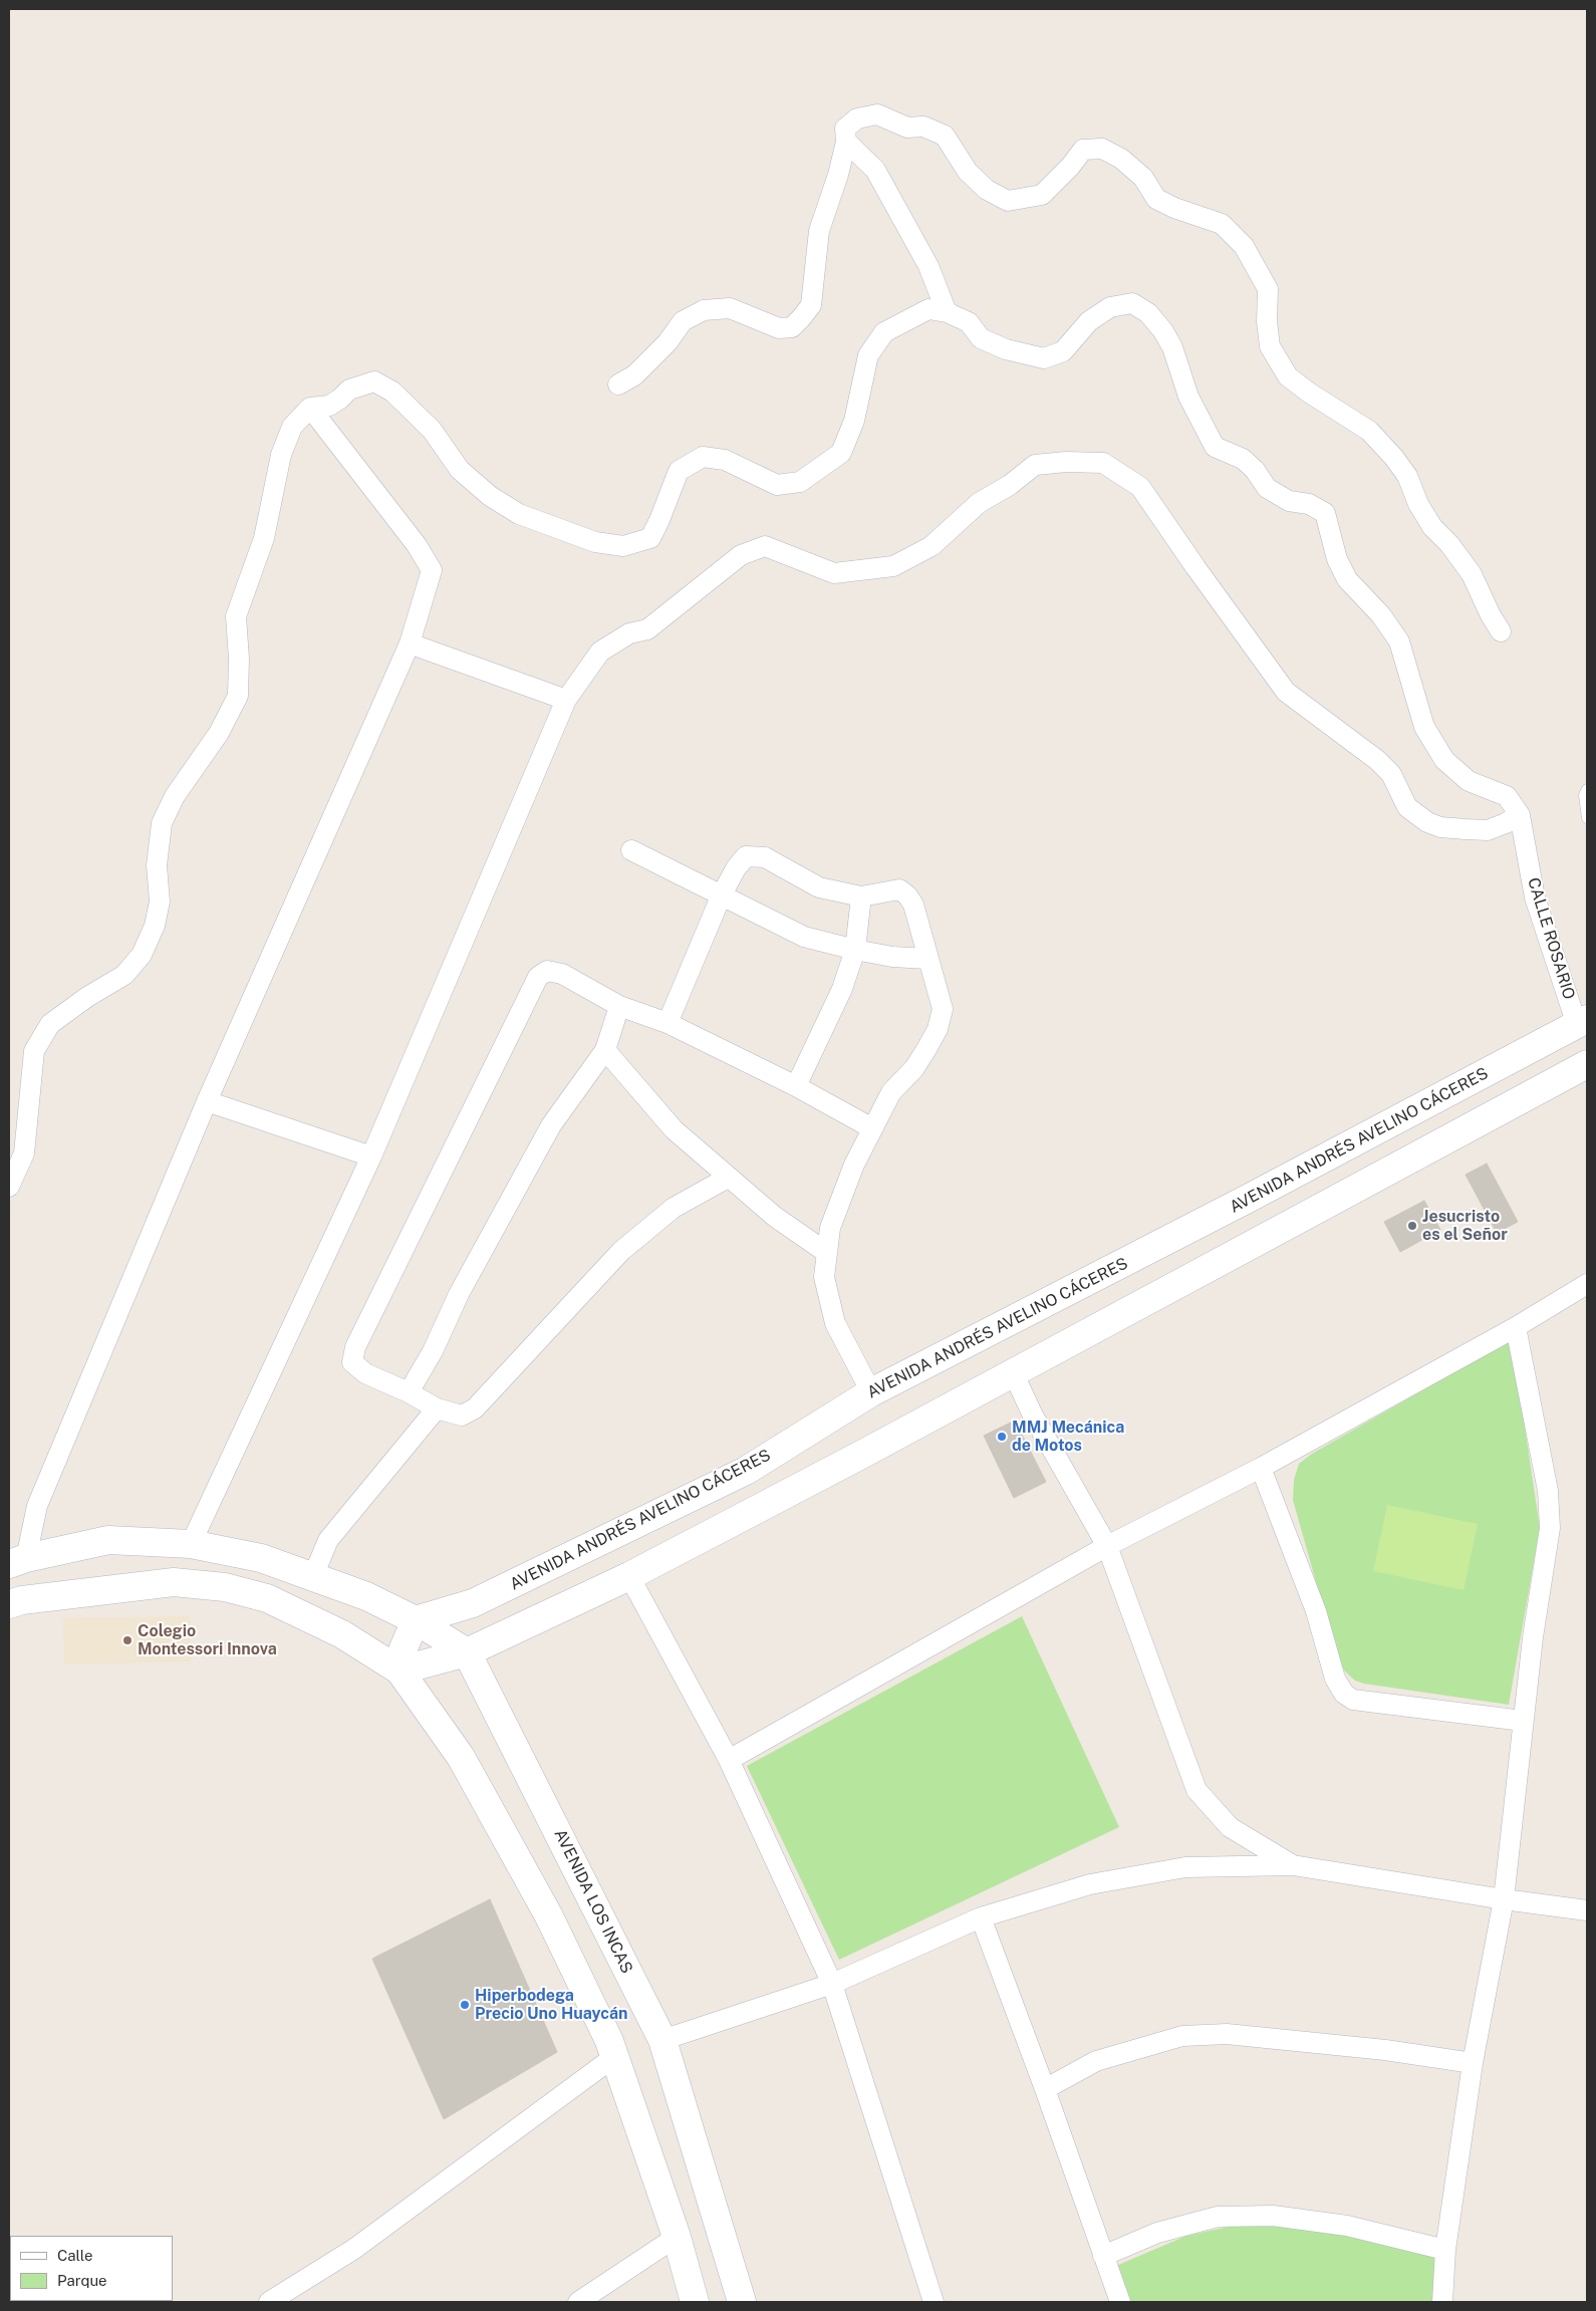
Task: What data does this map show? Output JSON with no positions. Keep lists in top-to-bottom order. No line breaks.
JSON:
{"streets":{"main road":["AVENIDA ANDRÉS AVELINO CÁCERES","AVENIDA LOS INCAS"],"street":["CALLE ROSARIO"]},"crossings":[["CALLE ROSARIO","AVENIDA ANDRÉS AVELINO CÁCERES"]],"places":["Jesucristo es el Señor","MMJ Mecánica de Motos","Colegio Montessori Innova","Hiperbodega Precio Uno Huaycán"],"legend":["Calle","Parque"]}
